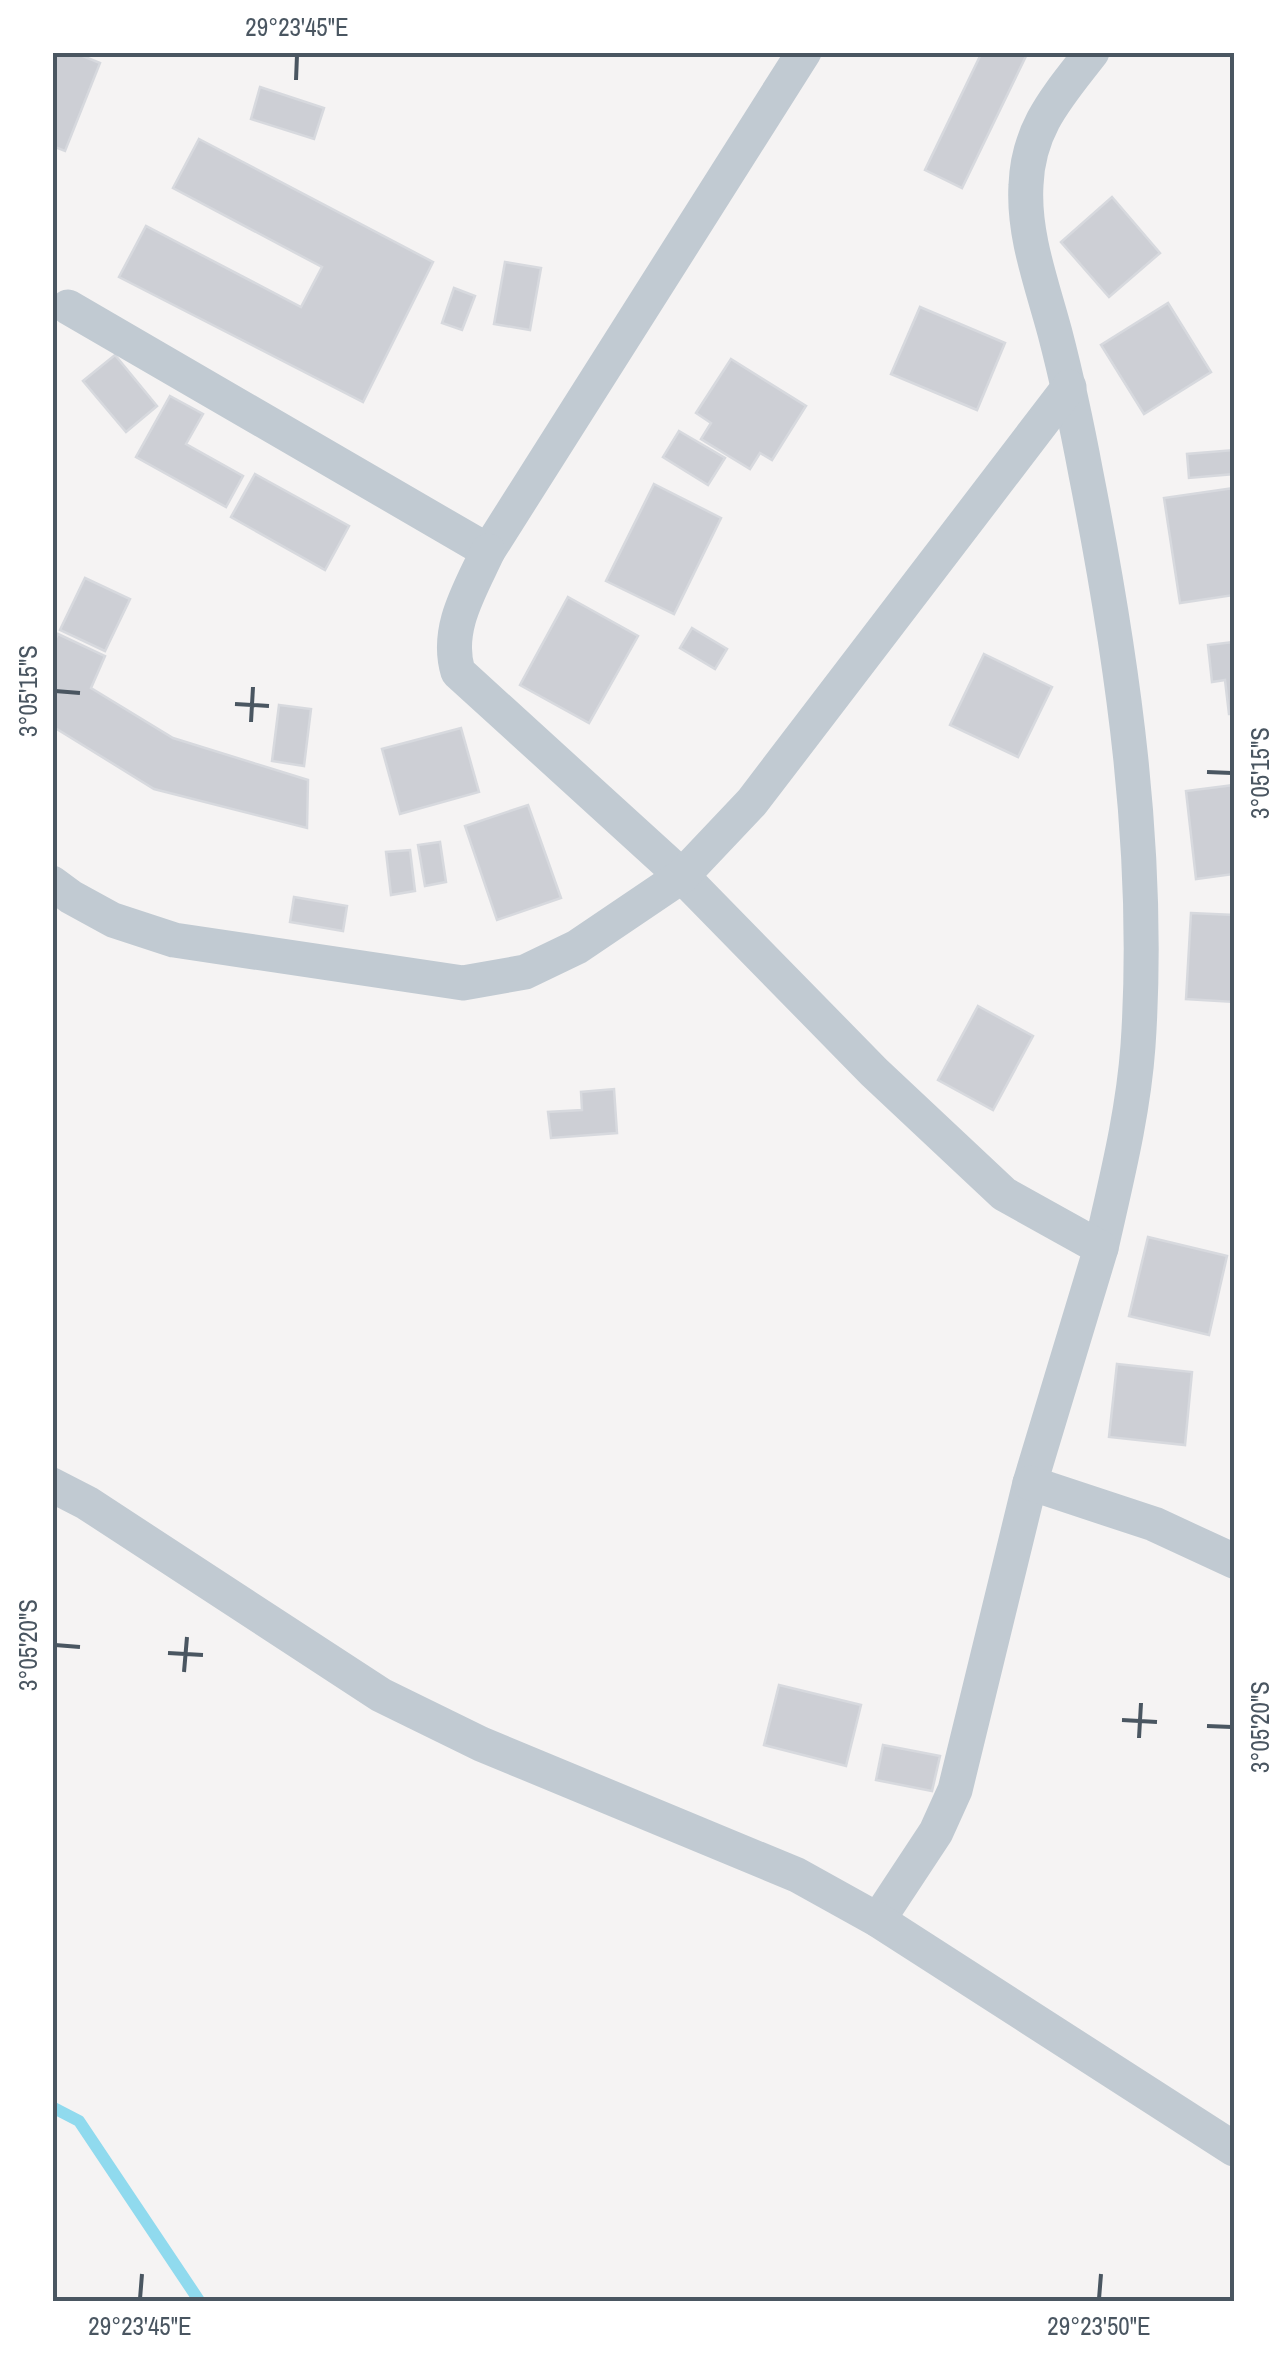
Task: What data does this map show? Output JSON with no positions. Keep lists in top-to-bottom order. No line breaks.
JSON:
{"coordinates":["29°23'45\"E","3°05'15\"S","3°05'20\"S","29°23'50\"E"]}
